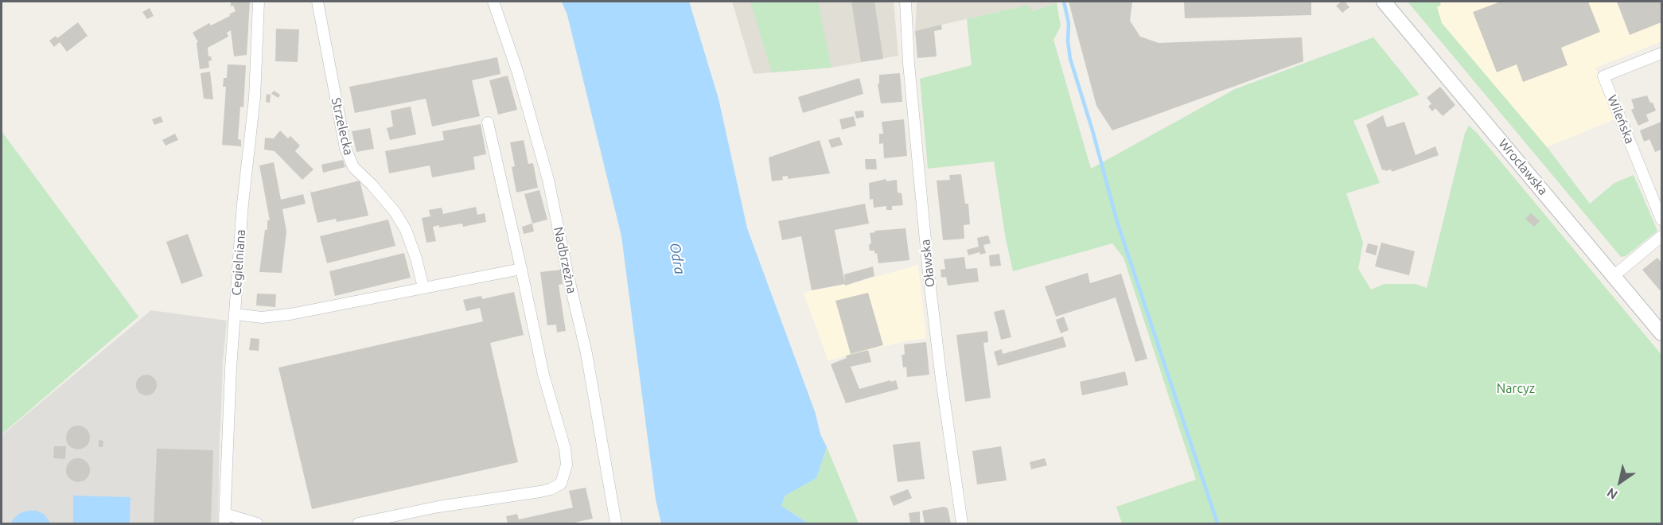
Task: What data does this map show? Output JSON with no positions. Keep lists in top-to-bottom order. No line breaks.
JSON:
{"streets":{"street":["Wileńska","Strzelecka","Wrocławska","Nadbrzeżna","Cegielniana","Oławska"]},"water":["Odra"],"parks":["Narcyz"],"north":"bottom left"}
